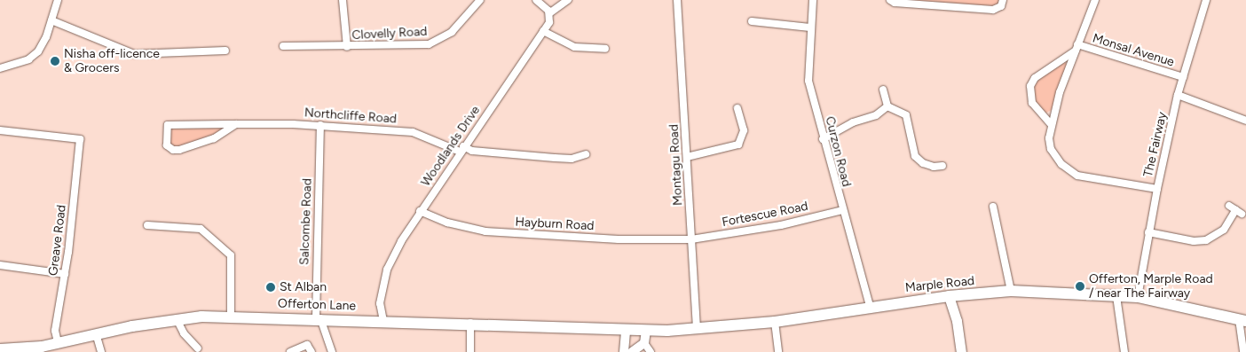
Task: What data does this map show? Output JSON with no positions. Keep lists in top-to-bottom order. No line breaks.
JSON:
{"streets":{"main road":["Marple Road","Offerton Lane"],"street":["Clovelly Road","Monsal Avenue","Northcliffe Road","The Fairway","Woodlands Drive","Curzon Road","Montagu Road","Fortescue Road","Salcombe Road","Hayburn Road","Greave Road"]},"crossings":[["Monsal Avenue","The Fairway"],["Northcliffe Road","Woodlands Drive"],["Northcliffe Road","Salcombe Road"],["The Fairway","Marple Road"],["Woodlands Drive","Hayburn Road"],["Woodlands Drive","Offerton Lane"],["Curzon Road","Fortescue Road"],["Curzon Road","Marple Road"],["Montagu Road","Fortescue Road"],["Montagu Road","Hayburn Road"],["Montagu Road","Marple Road"],["Fortescue Road","Hayburn Road"],["Salcombe Road","Offerton Lane"],["Greave Road","Offerton Lane"],["Marple Road","Offerton Lane"]],"places":["Nisha off-licence & Grocers","Offerton, Marple Road / near The Fairway","St Alban"]}
